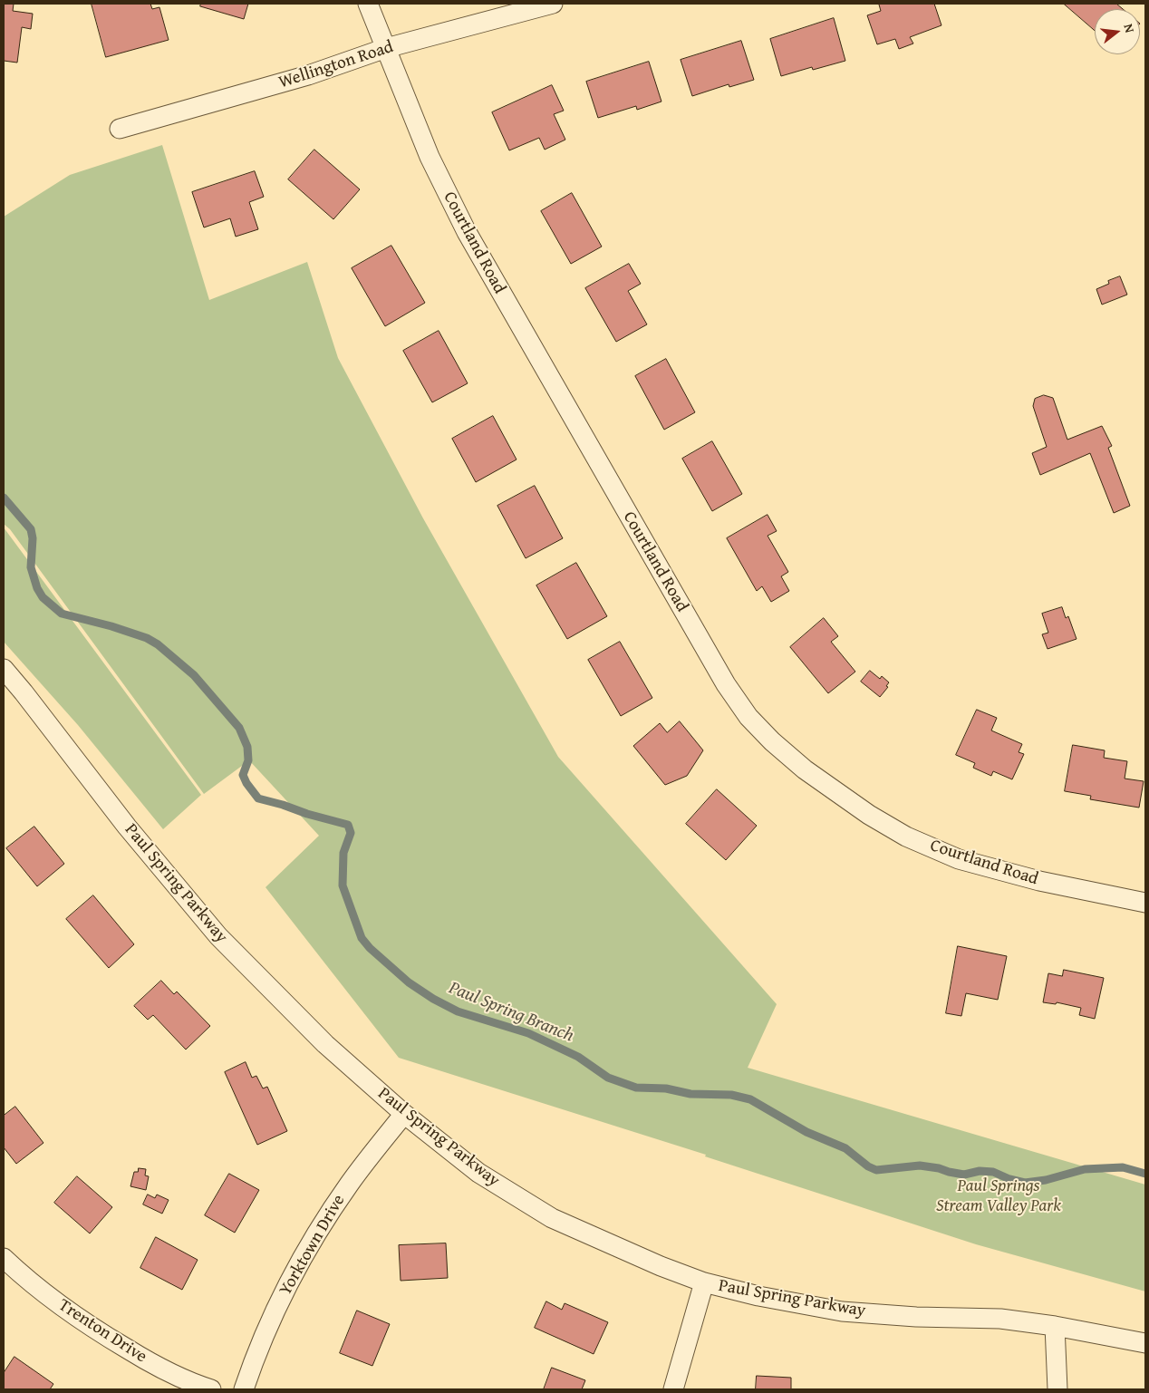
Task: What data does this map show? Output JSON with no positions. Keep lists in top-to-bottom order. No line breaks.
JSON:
{"streets":{"street":["Wellington Road","Courtland Road","Paul Spring Parkway","Yorktown Drive","Trenton Drive"]},"crossings":[["Wellington Road","Courtland Road"],["Paul Spring Parkway","Yorktown Drive"]],"water":["Paul Spring Branch"],"parks":["Paul Springs Stream Valley Park"],"north":"right"}
